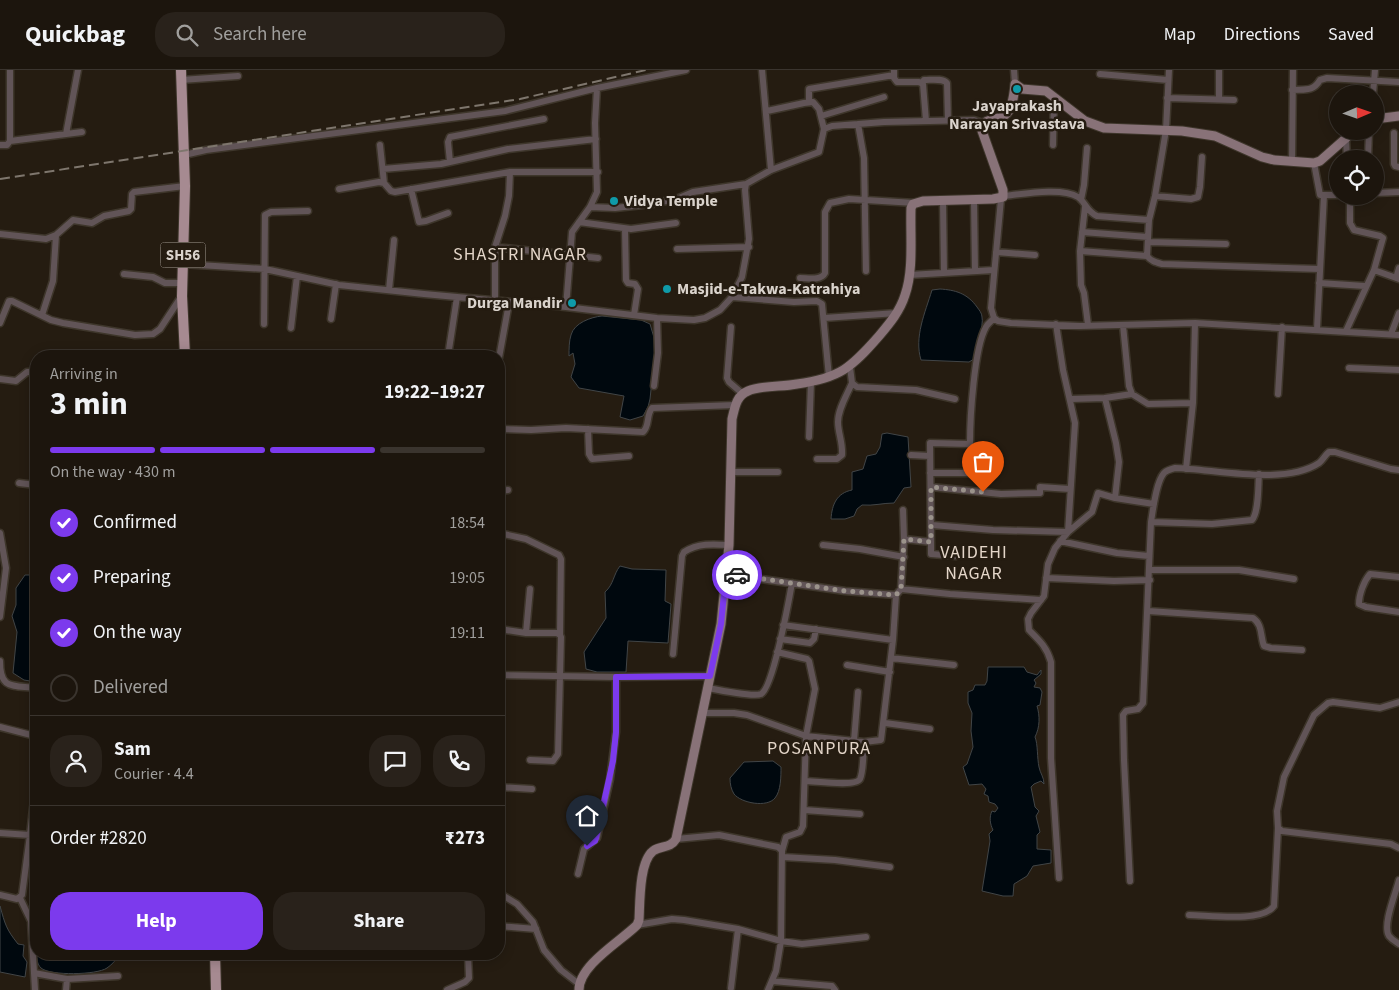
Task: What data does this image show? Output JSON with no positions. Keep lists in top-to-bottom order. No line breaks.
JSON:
{"streets":{"main road":["SH56"]},"districts":["SHASTRI NAGAR","VAIDEHI NAGAR","POSANPURA"],"places":["Jayaprakash Narayan Srivastava","Vidya Temple","Masjid-e-Takwa-Katrahiya","Durga Mandir"],"north":"right","page":{"header":"Quickbag","search":"Search here","nav":["Map","Directions","Saved"],"heading":["3 min","Arriving in","19:22–19:27"],"panel":["Sam","Courier · 4.4","Order #2820","₹273"],"bar":"On the way · 430 m","list":[["Confirmed","18:54"],["Preparing","19:05"],["On the way","19:11"],"Delivered"],"buttons":["Help","Share"]}}
